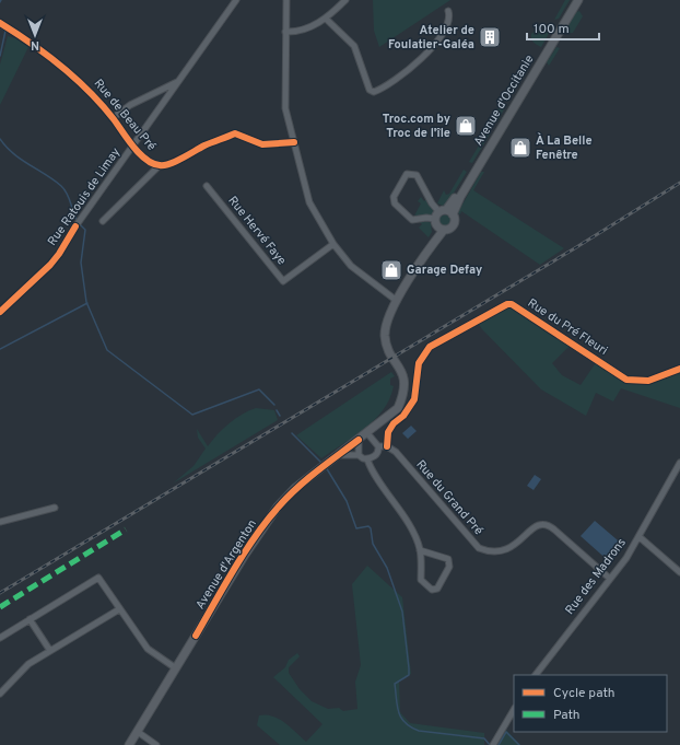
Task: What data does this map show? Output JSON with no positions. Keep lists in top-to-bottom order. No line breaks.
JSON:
{"streets":{"main road":["Avenue d'Occitanie","Avenue d'Argenton"],"street":["Rue de Beau Pré","Rue Ratouis de Limay","Rue Hervé Faye","Rue du Pré Fleuri","Rue du Grand Pré","Rue des Madrons"]},"crossings":[["Avenue d'Occitanie","Avenue d'Argenton"],["Rue de Beau Pré","Rue Ratouis de Limay"],["Rue du Pré Fleuri","Rue du Grand Pré"],["Rue du Grand Pré","Rue des Madrons"]],"places":{"building":["Atelier de Foulatier-Galéa"],"shop":["Troc.com by Troc de l'île","À La Belle Fenêtre","Garage Defay"]},"legend":["Cycle path","Path"],"scale_bar":"100 m","north":"bottom"}
